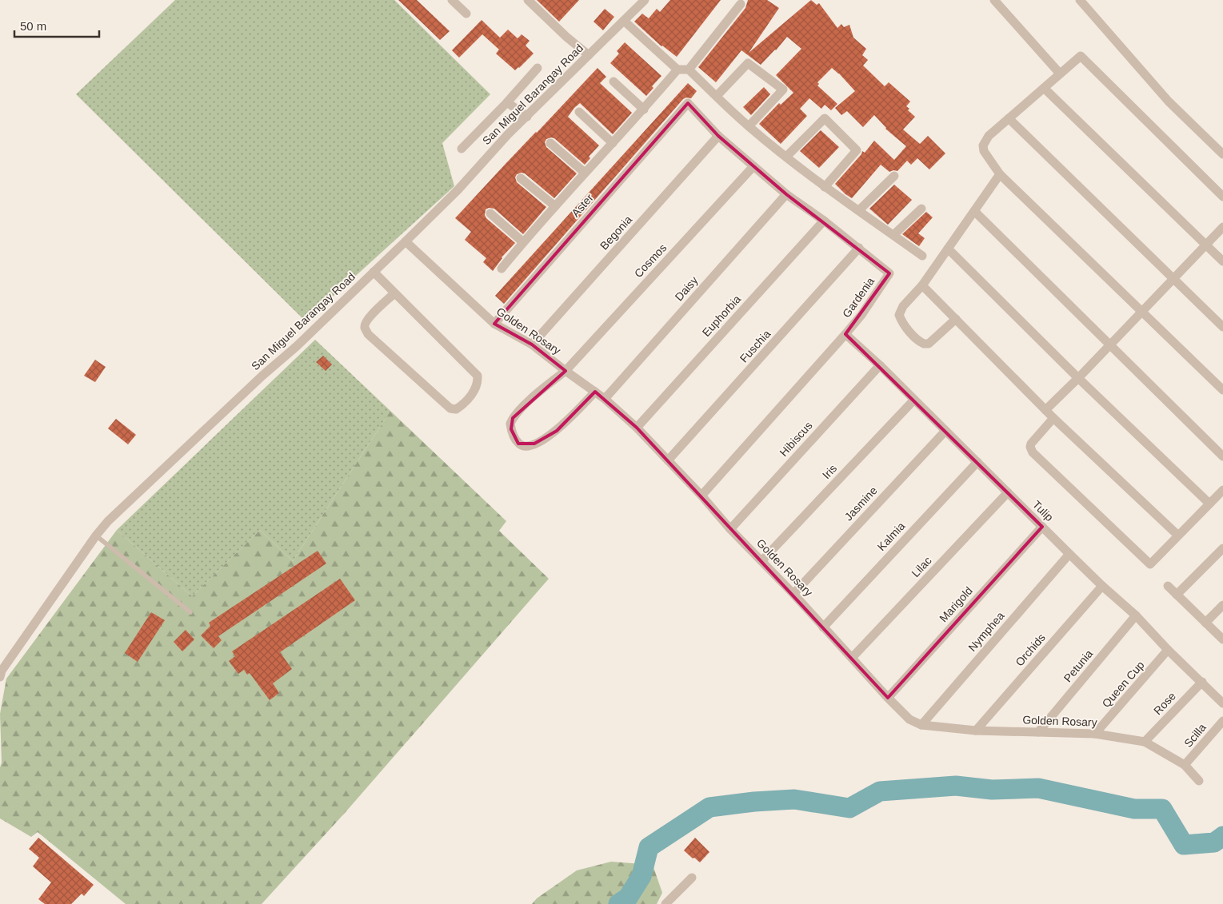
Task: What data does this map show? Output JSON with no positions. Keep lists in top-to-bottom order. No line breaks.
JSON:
{"streets":{"street":["San Miguel Barangay Road","Aster","Begonia","Cosmos","Daisy","Gardenia","Euphorbia","Golden Rosary","Fuschia","Hibiscus","Iris","Jasmine","Tulip","Kalmia","Lilac","Marigold","Nymphea","Orchids","Petunia","Queen Cup","Rose","Scilla"]},"crossings":[["San Miguel Barangay Road","Golden Rosary"],["Aster","Gardenia"],["Aster","Golden Rosary"],["Begonia","Gardenia"],["Begonia","Golden Rosary"],["Cosmos","Gardenia"],["Cosmos","Golden Rosary"],["Daisy","Gardenia"],["Daisy","Golden Rosary"],["Gardenia","Euphorbia"],["Gardenia","Golden Rosary"],["Gardenia","Fuschia"],["Gardenia","Tulip"],["Euphorbia","Golden Rosary"],["Golden Rosary","Fuschia"],["Golden Rosary","Hibiscus"],["Golden Rosary","Iris"],["Golden Rosary","Jasmine"],["Golden Rosary","Kalmia"],["Golden Rosary","Lilac"],["Golden Rosary","Marigold"],["Golden Rosary","Nymphea"],["Golden Rosary","Orchids"],["Golden Rosary","Petunia"],["Golden Rosary","Queen Cup"],["Golden Rosary","Rose"],["Golden Rosary","Scilla"],["Hibiscus","Tulip"],["Iris","Tulip"],["Jasmine","Tulip"],["Tulip","Kalmia"],["Tulip","Lilac"],["Tulip","Marigold"],["Tulip","Nymphea"],["Tulip","Orchids"],["Tulip","Petunia"],["Tulip","Queen Cup"],["Tulip","Rose"]],"scale_bar":"50 m"}
